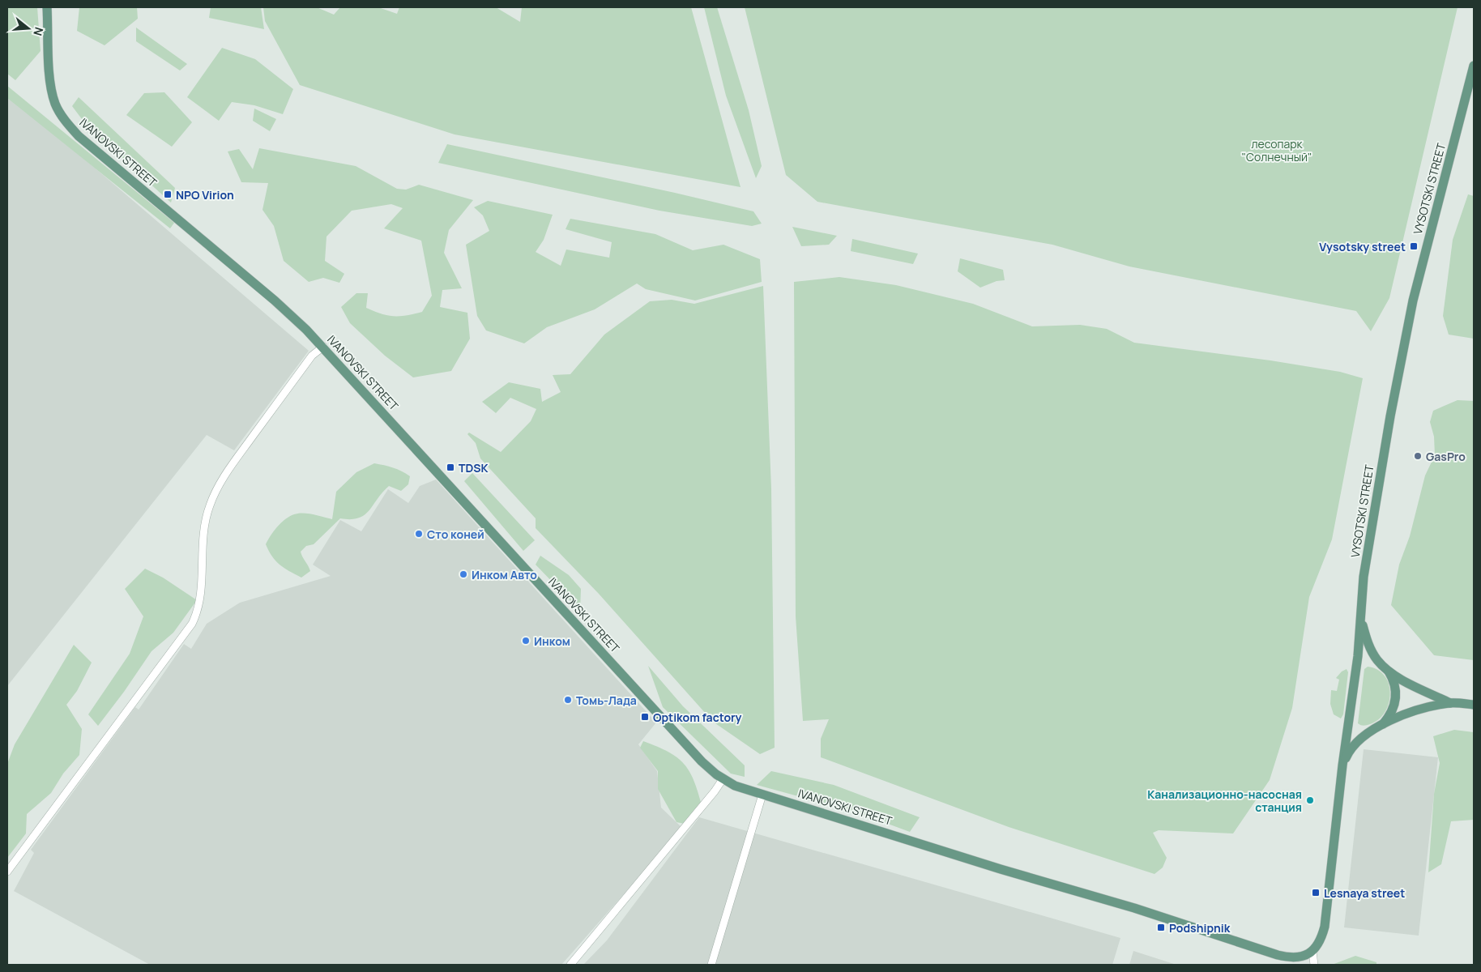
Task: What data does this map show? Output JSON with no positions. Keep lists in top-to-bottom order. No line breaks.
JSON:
{"streets":{"main road":["IVANOVSKI STREET","VYSOTSKI STREET"]},"crossings":[["IVANOVSKI STREET","VYSOTSKI STREET"]],"parks":["лесопарк \"Солнечный\""],"places":{"transit":["NPO Virion","Vysotsky street","TDSK","Optikom factory","Lesnaya street","Podshipnik"],"other":["GasPro","Сто коней","Инком Авто","Инком","Томь-Лада","Канализационно-насосная станция"]},"north":"right"}
